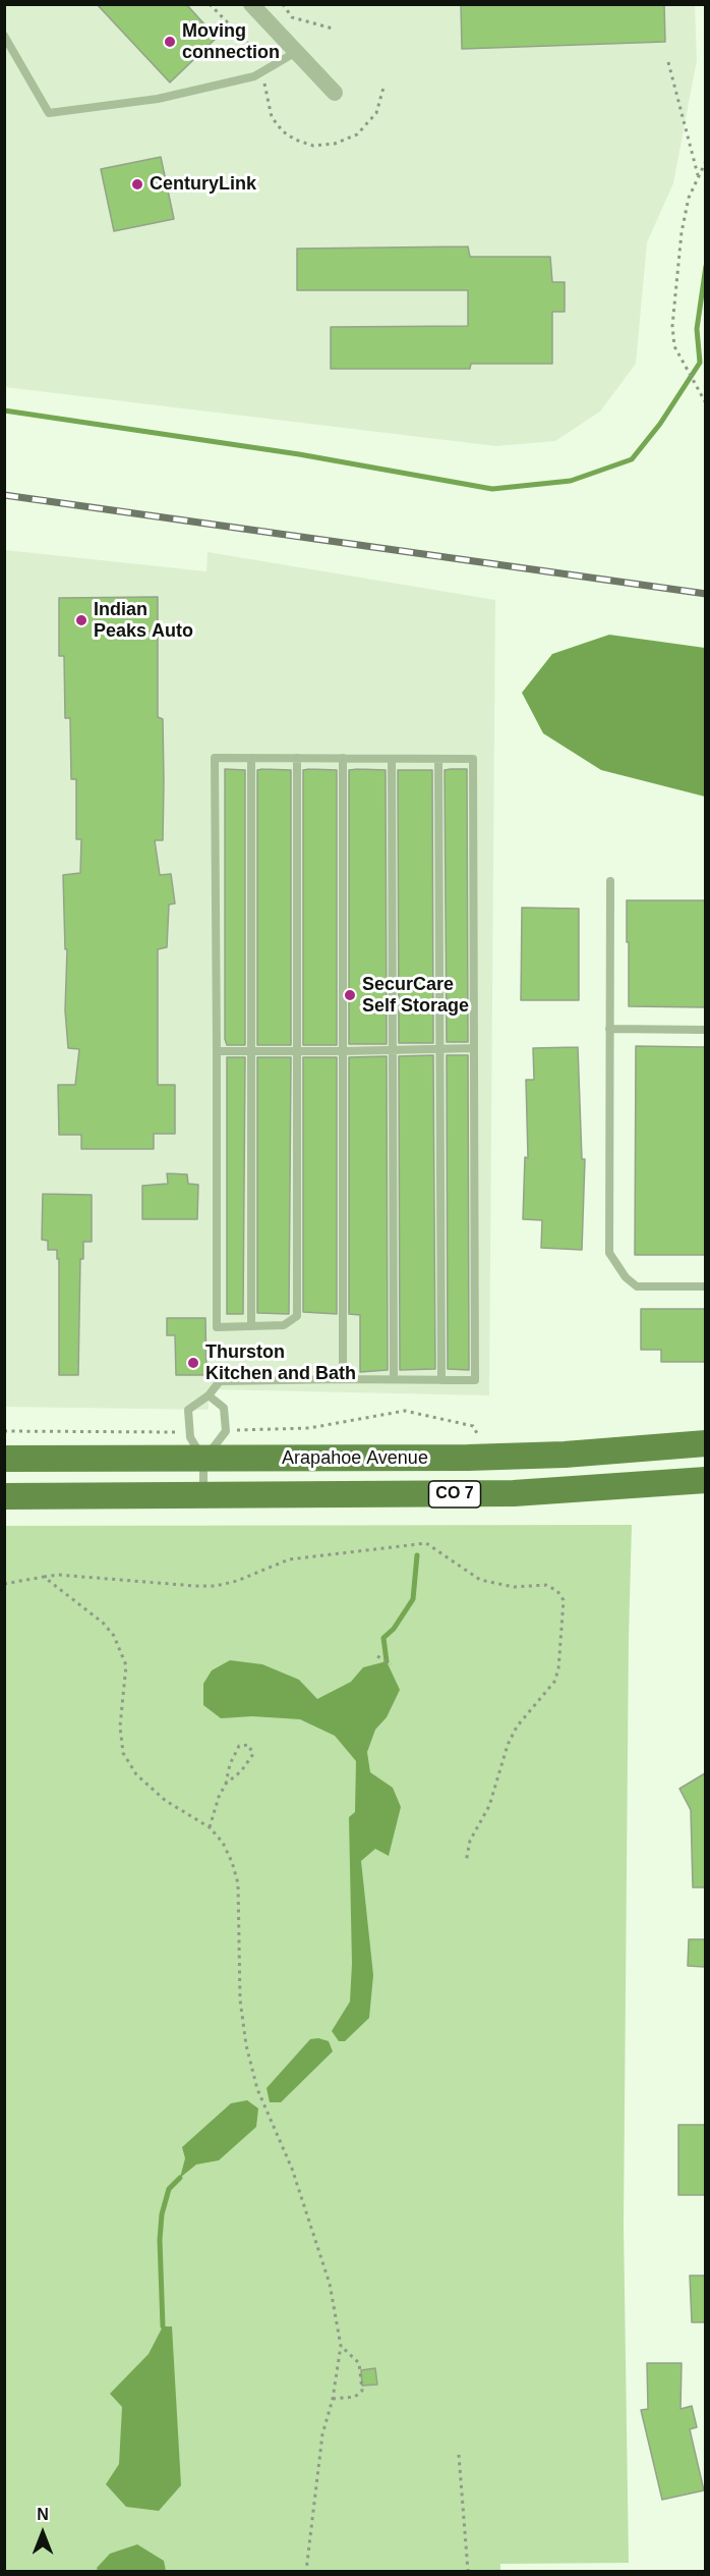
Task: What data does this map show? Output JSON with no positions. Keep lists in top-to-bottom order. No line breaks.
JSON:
{"streets":{"main road":["Arapahoe Avenue","CO 7"]},"places":["Moving connection","CenturyLink","Indian Peaks Auto","SecurCare Self Storage","Thurston Kitchen and Bath"],"north":"top"}
